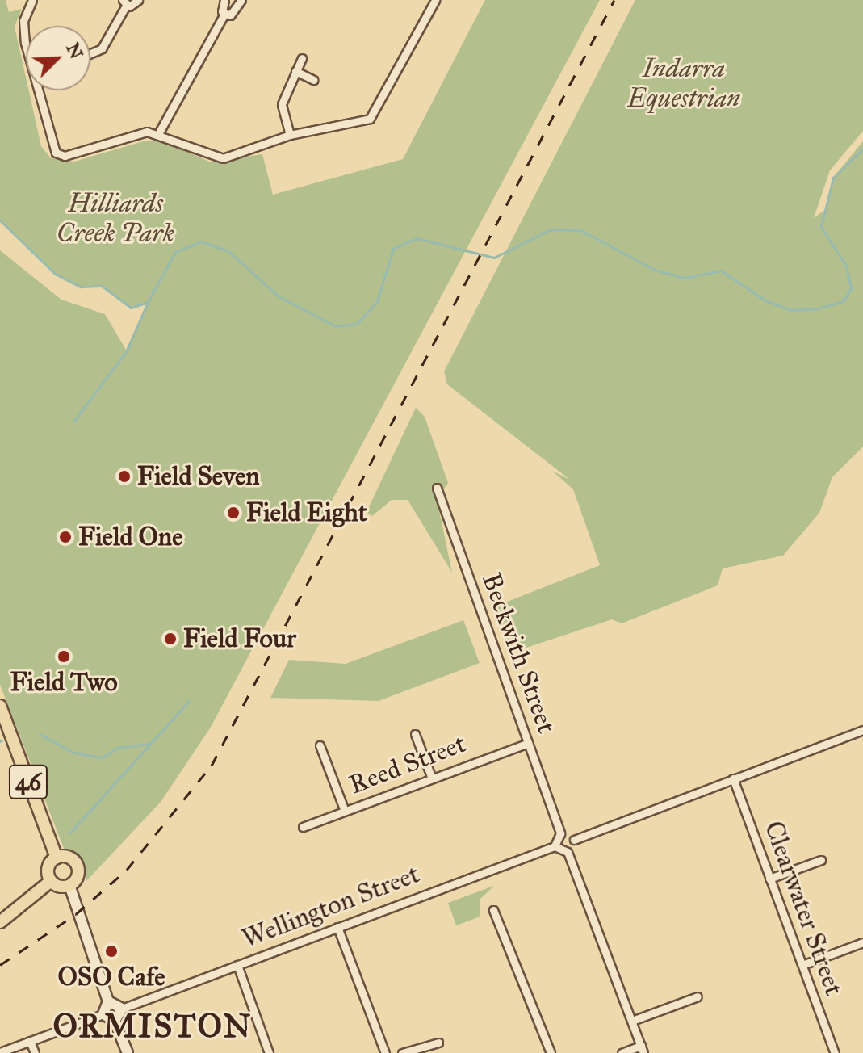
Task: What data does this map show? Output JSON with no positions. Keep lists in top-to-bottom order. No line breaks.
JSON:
{"streets":{"main road":["46"],"street":["Beckwith Street","Reed Street","Wellington Street","Clearwater Street"]},"crossings":[["Beckwith Street","Reed Street"]],"districts":["ORMISTON"],"parks":["Indarra Equestrian","Hilliards Creek Park"],"places":["Field Seven","Field Eight","Field One","Field Four","Field Two","OSO Cafe"],"north":"top right"}
